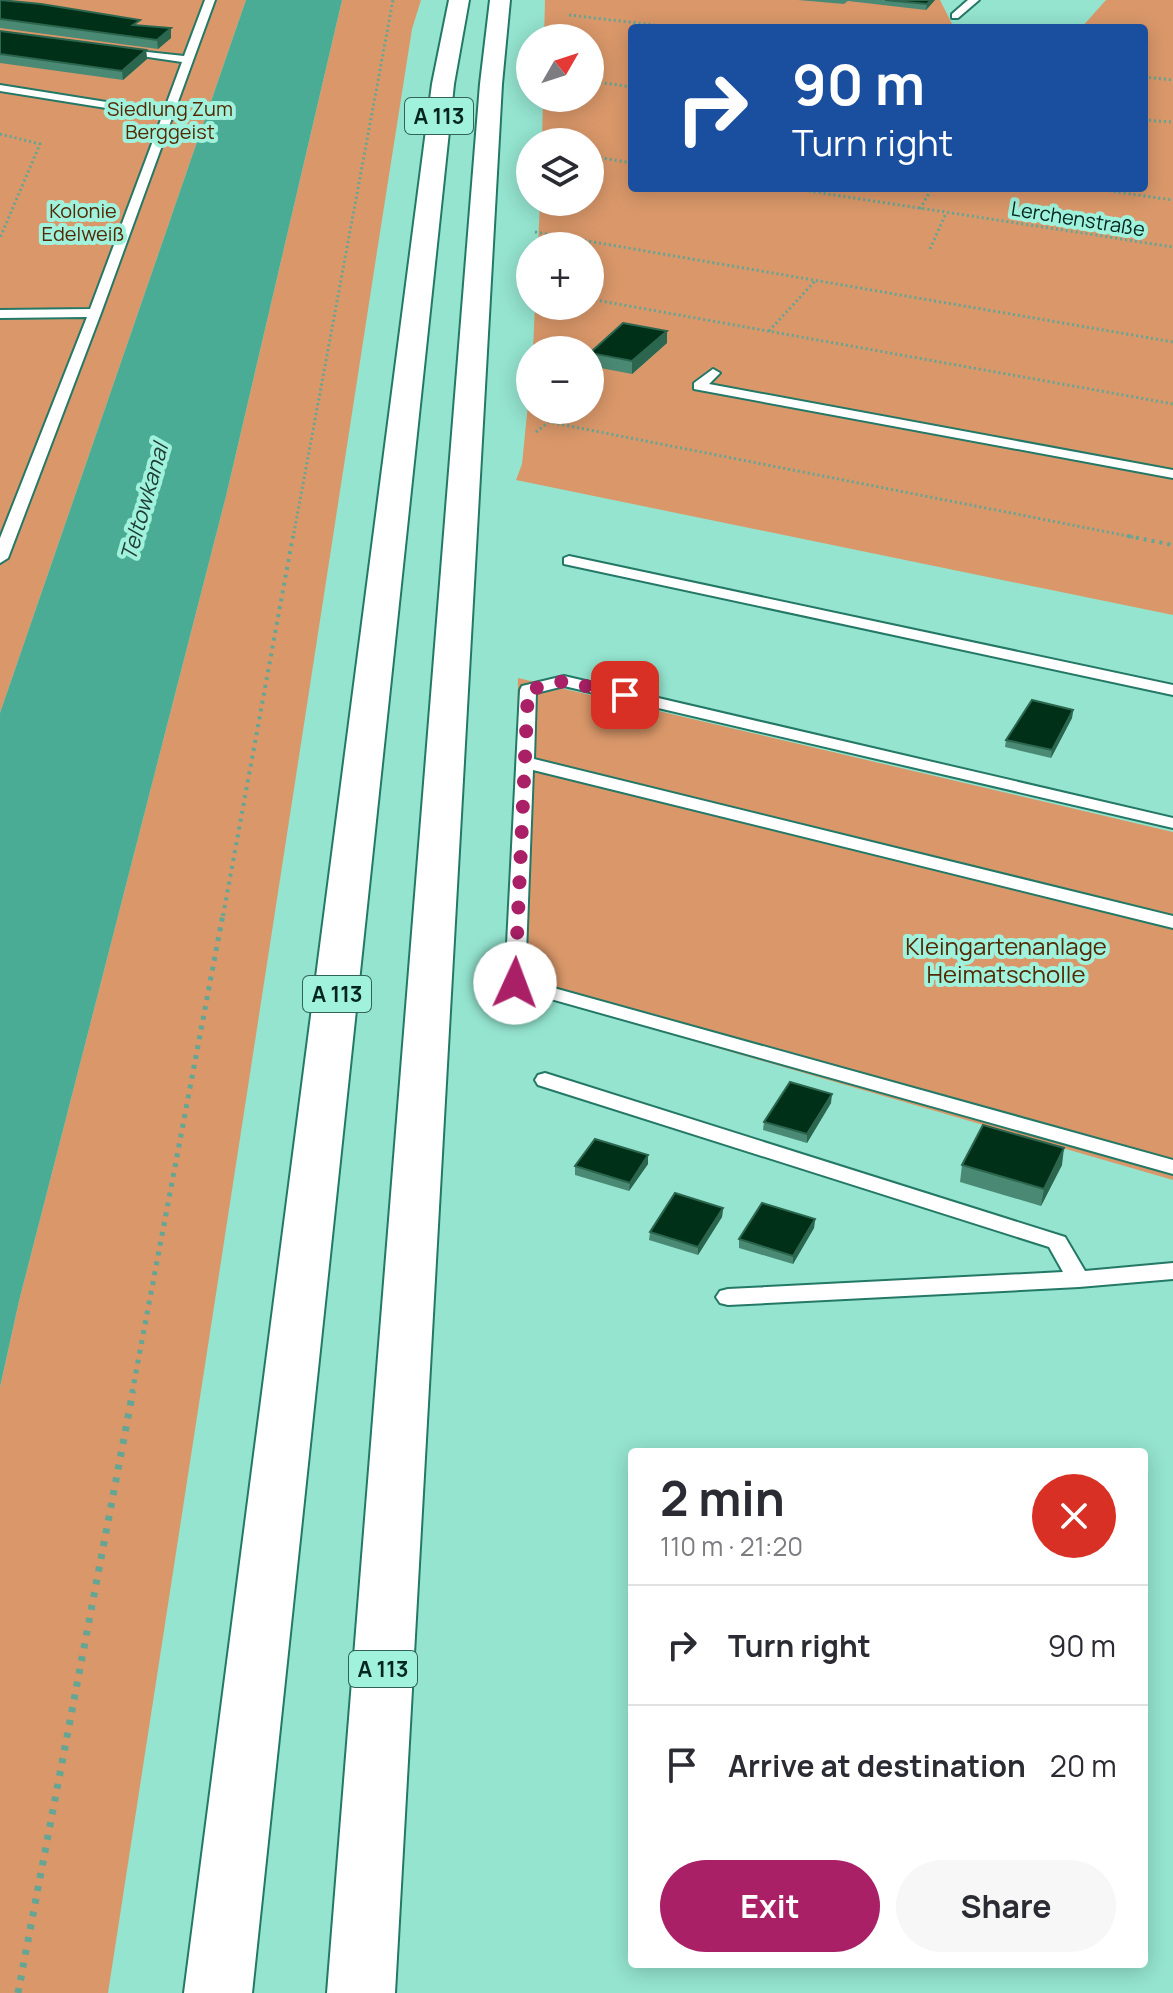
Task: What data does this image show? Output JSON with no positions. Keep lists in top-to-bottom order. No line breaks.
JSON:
{"streets":{"highway":["A 113"],"path":["Lerchenstraße"]},"water":["Teltowkanal"],"parks":["Siedlung Zum Berggeist","Kolonie Edelweiß","Kleingartenanlage Heimatscholle"],"north":"top right","page":{"map_buttons":["+","−"],"turn":["90 m","Turn right"],"heading":["2 min","110 m · 21:20"],"list":[{"name":"Turn right","value":"90 m"},{"name":"Arrive at destination","value":"20 m"}],"buttons":["Exit","Share"]}}
